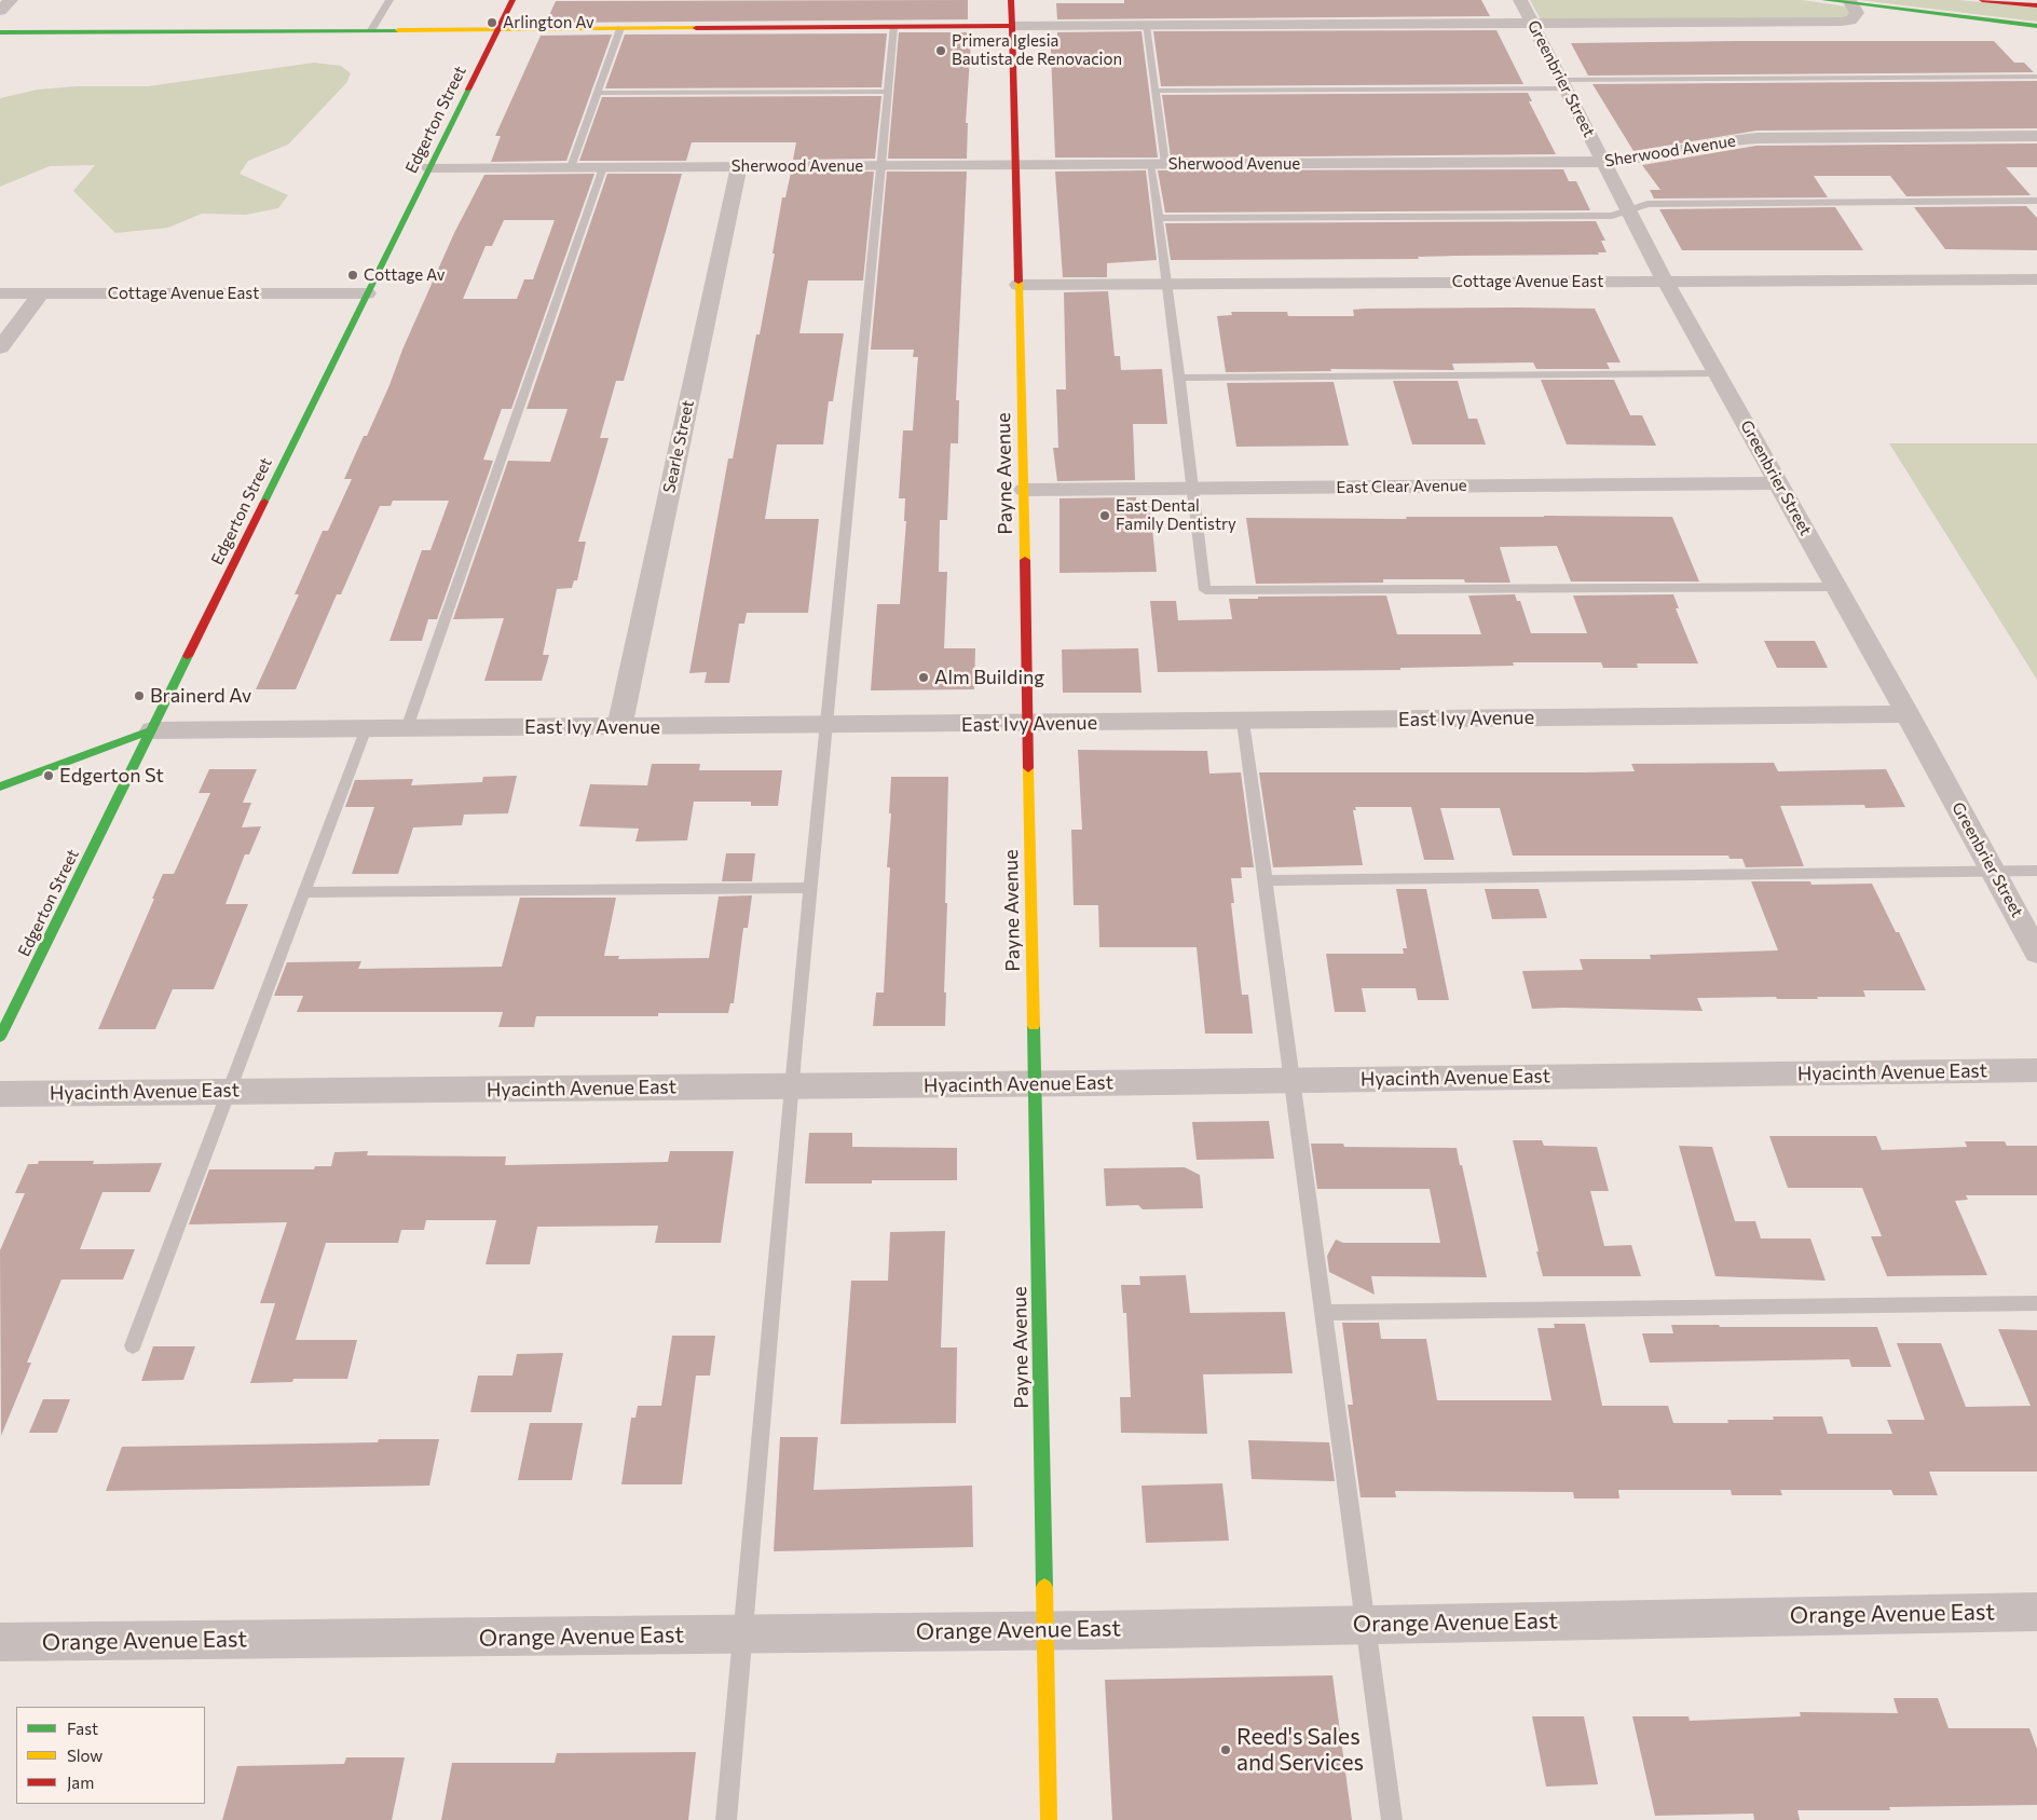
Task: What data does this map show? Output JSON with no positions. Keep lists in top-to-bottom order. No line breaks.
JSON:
{"streets":{"street":["Greenbrier Street","Edgerton Street","Sherwood Avenue","Cottage Avenue East","Searle Street","Payne Avenue","East Clear Avenue","East Ivy Avenue","Hyacinth Avenue East","Orange Avenue East"]},"crossings":[["Greenbrier Street","Sherwood Avenue"],["Greenbrier Street","Cottage Avenue East"],["Greenbrier Street","East Clear Avenue"],["Greenbrier Street","East Ivy Avenue"],["Edgerton Street","Sherwood Avenue"],["Edgerton Street","Cottage Avenue East"],["Edgerton Street","East Ivy Avenue"],["Sherwood Avenue","Searle Street"],["Sherwood Avenue","Payne Avenue"],["Cottage Avenue East","Payne Avenue"],["Searle Street","East Ivy Avenue"],["Payne Avenue","East Clear Avenue"],["Payne Avenue","East Ivy Avenue"],["Payne Avenue","Hyacinth Avenue East"],["Payne Avenue","Orange Avenue East"]],"places":["Arlington Av","Primera Iglesia Bautista de Renovacion","Cottage Av","East Dental Family Dentistry","Alm Building","Brainerd Av","Edgerton St","Reed's Sales and Services"],"legend":["Fast","Slow","Jam"]}
